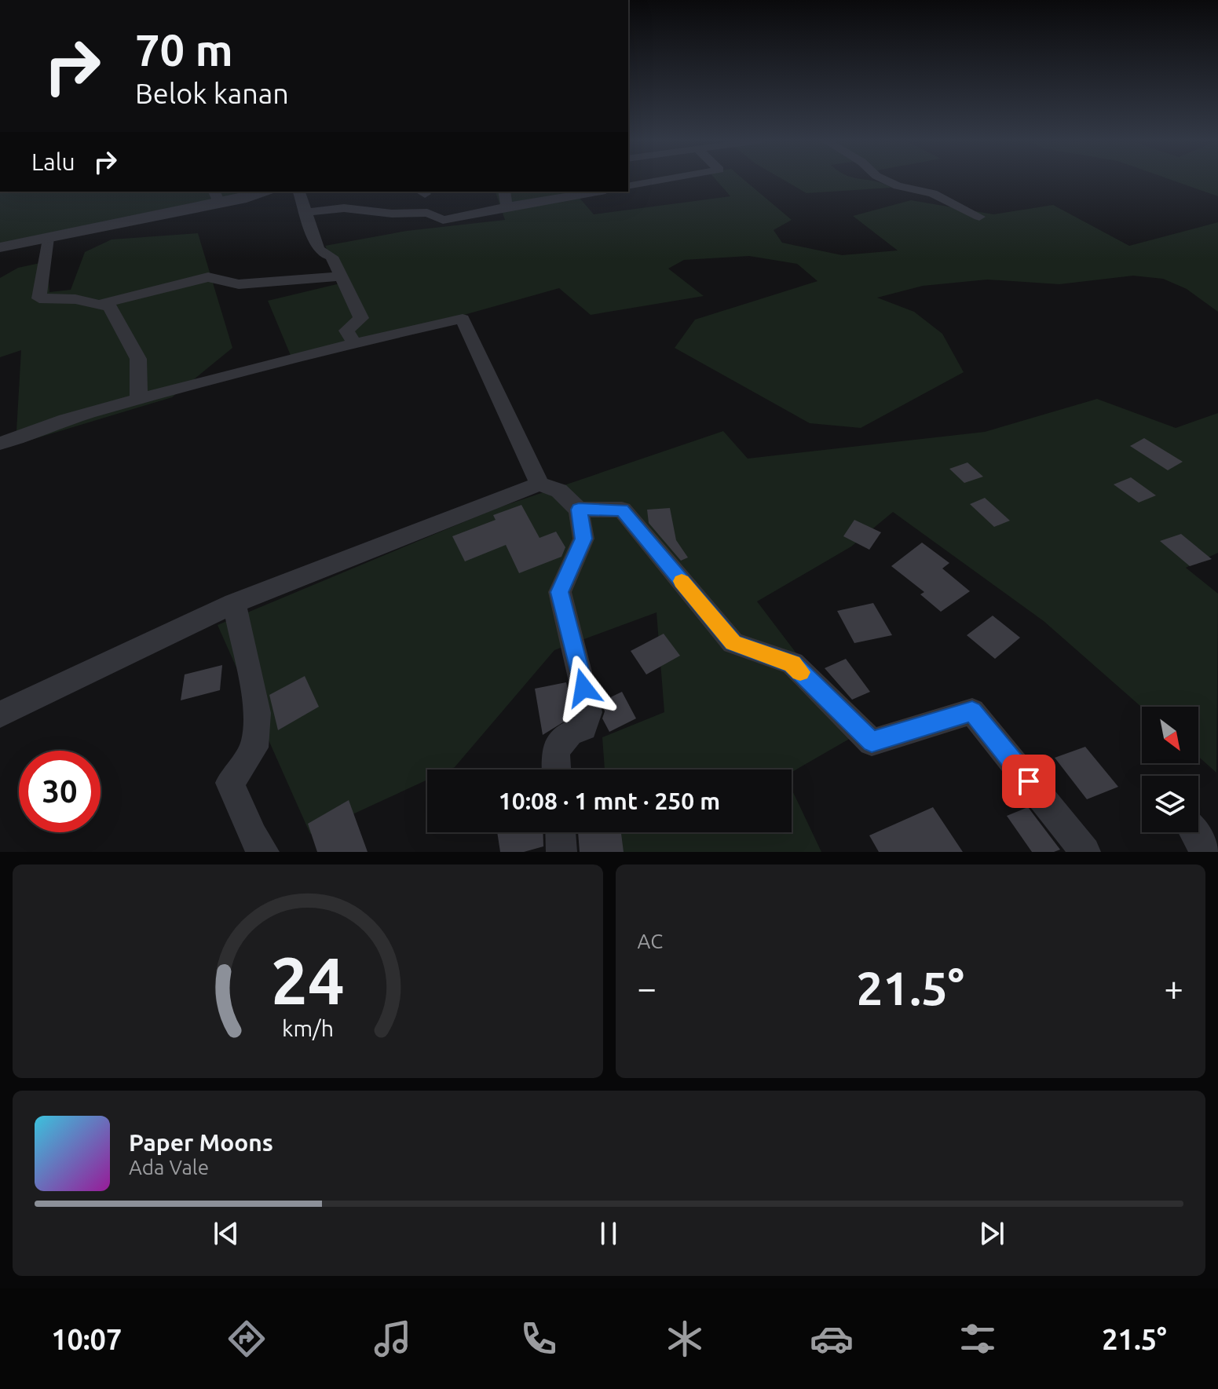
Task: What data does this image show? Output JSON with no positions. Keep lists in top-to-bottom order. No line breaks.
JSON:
{"north":"bottom right","page":{"turn":["70 m","Belok kanan"],"then":"Lalu","limit":"30","trip":"10:08 · 1 mnt · 250 m","tile":"AC","heat":["−","21.5°","+"],"song":["Paper Moons","Ada Vale"],"tabs":["10:07","21.5°"],"gauge":["24","km/h"]}}
